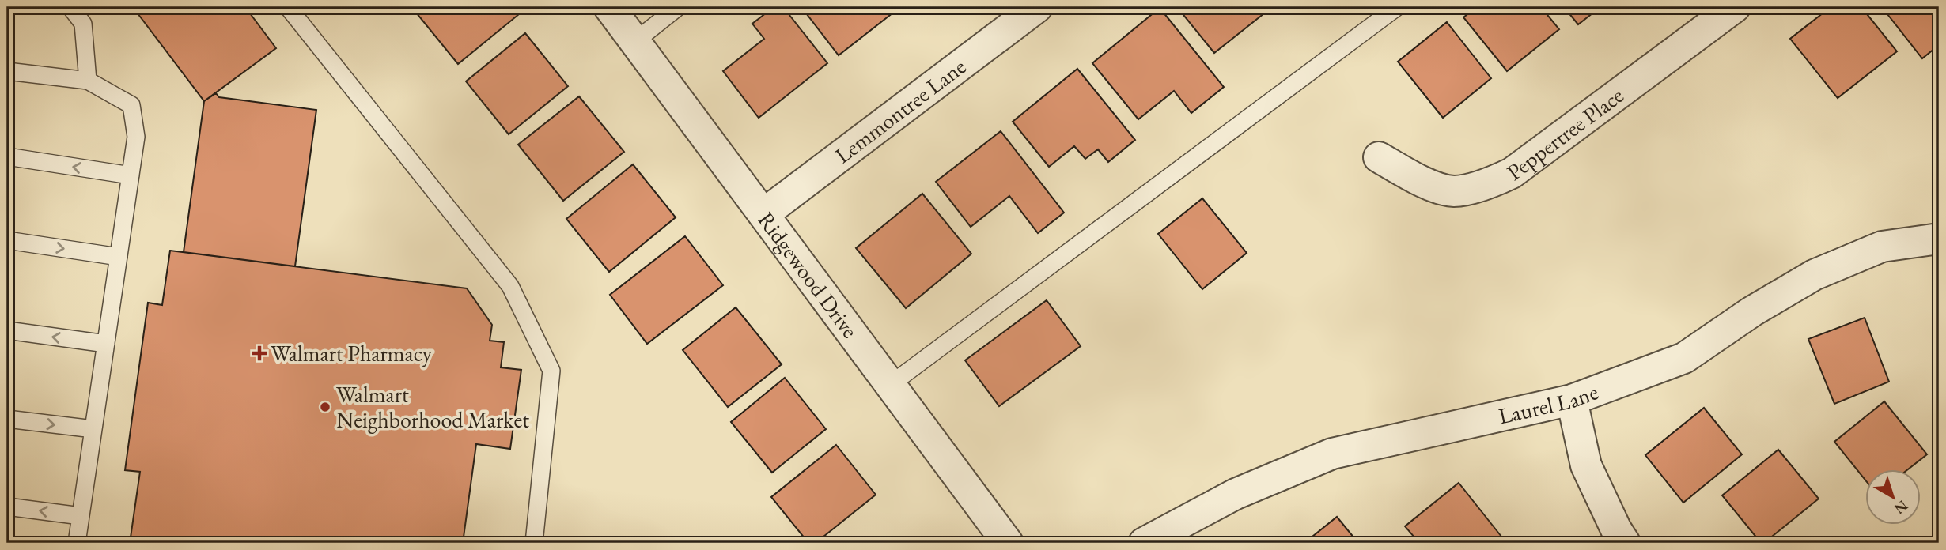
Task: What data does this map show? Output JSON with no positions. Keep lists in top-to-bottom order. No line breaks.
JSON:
{"streets":{"street":["Lemmontree Lane","Peppertree Place","Ridgewood Drive","Laurel Lane"]},"crossings":[["Lemmontree Lane","Ridgewood Drive"]],"places":{"health":["Walmart Pharmacy"],"other":["Walmart Neighborhood Market"]},"north":"bottom right"}
